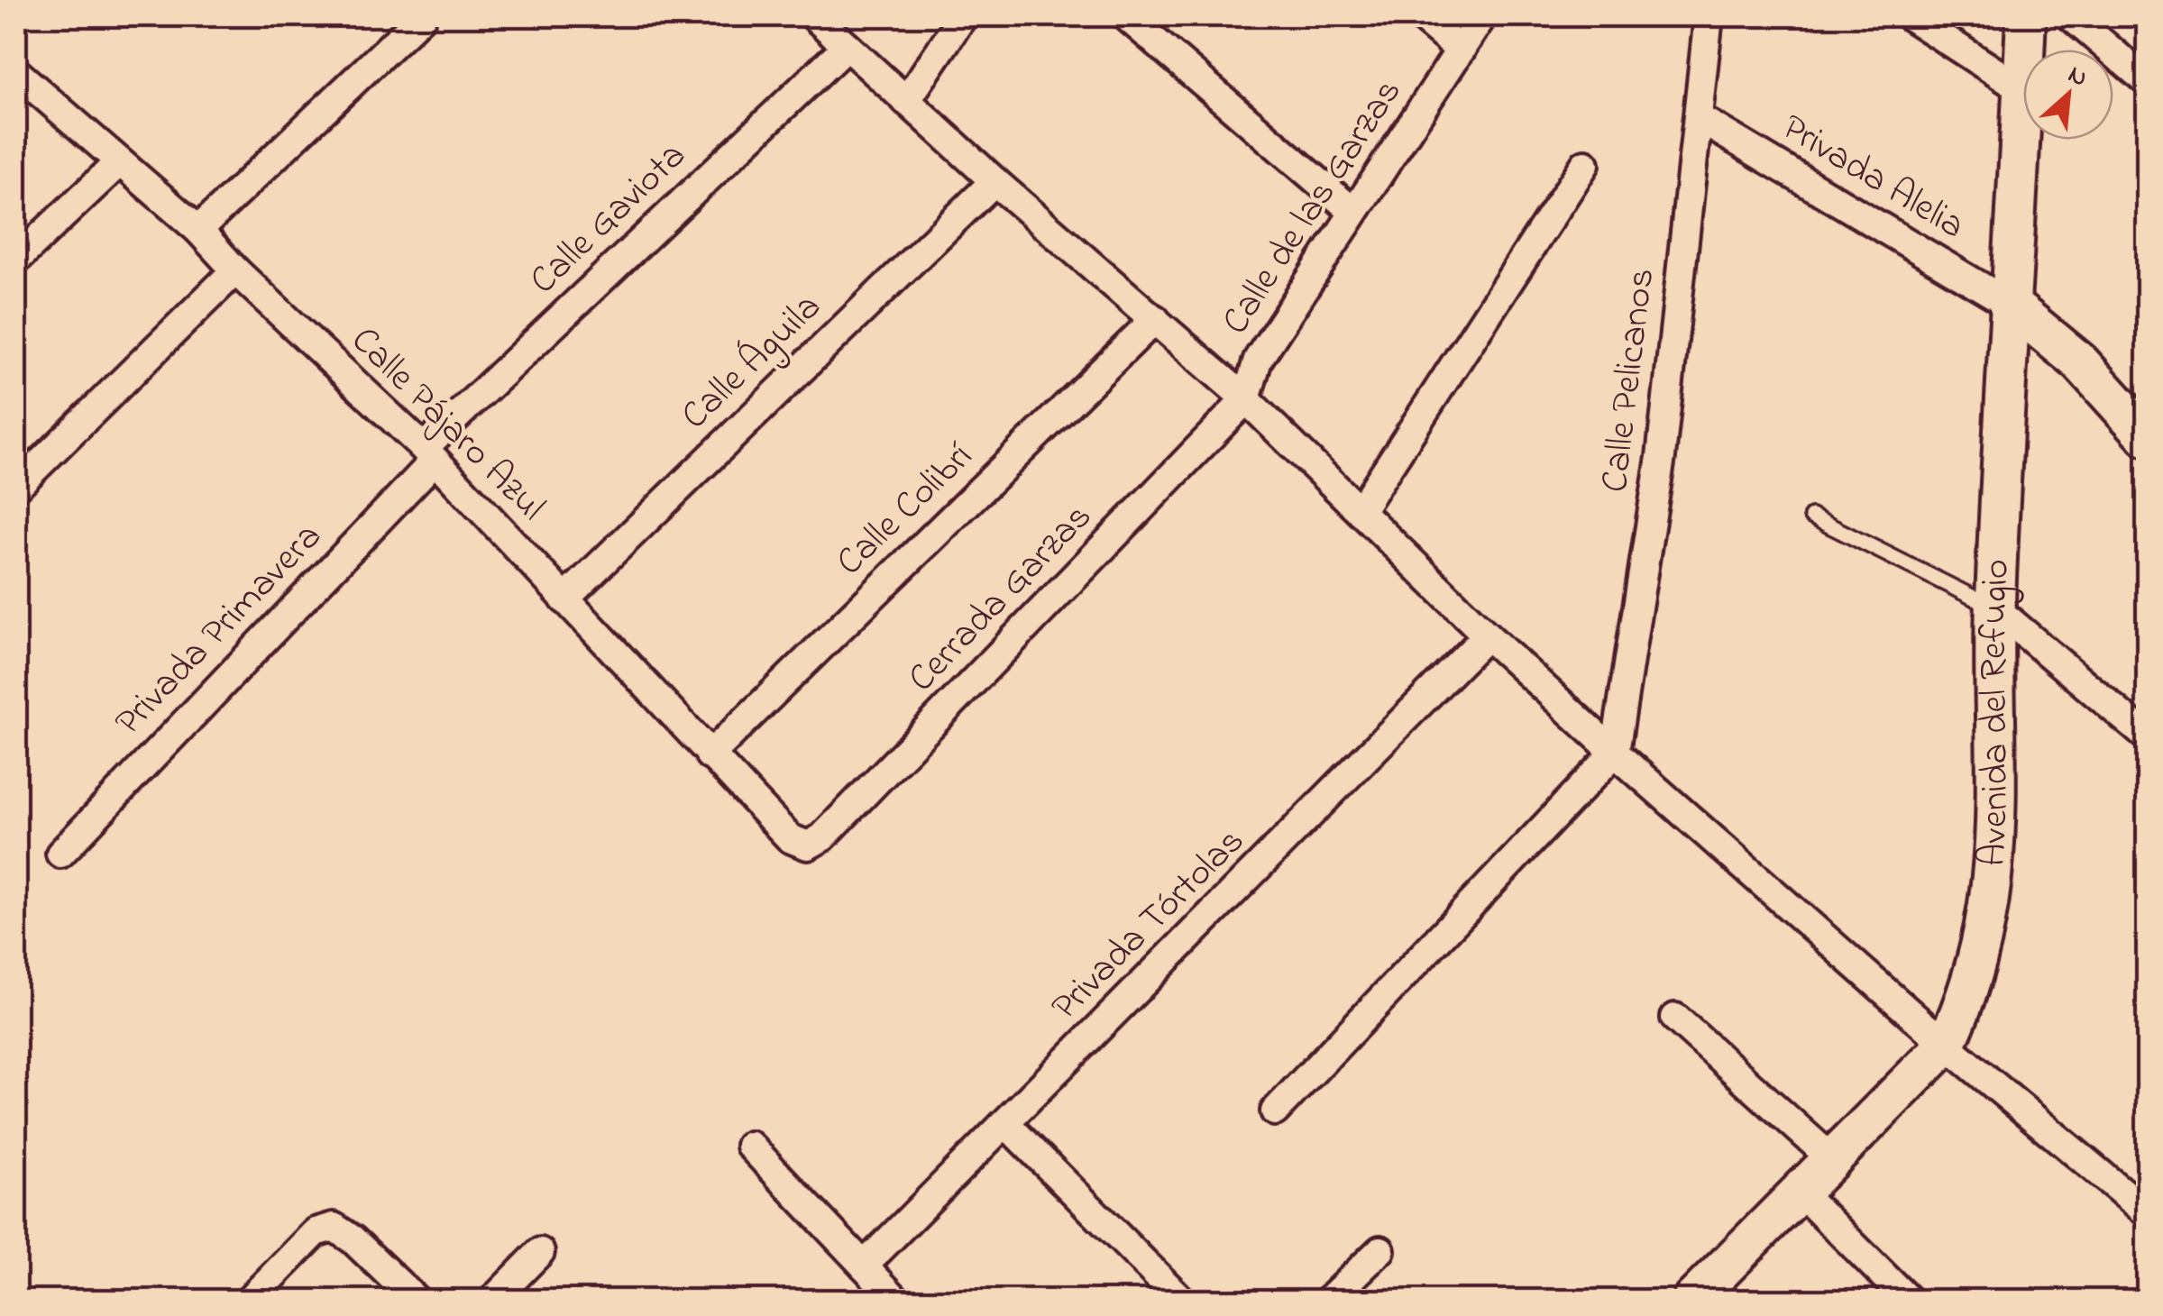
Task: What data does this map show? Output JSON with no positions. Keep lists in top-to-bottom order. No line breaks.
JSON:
{"streets":{"main road":["Avenida del Refugio"],"street":["Privada Alelia","Calle de las Garzas","Calle Gaviota","Calle Águila","Calle Pelicanos","Calle Pájaro Azul","Calle Colibrí","Cerrada Garzas","Privada Primavera","Privada Tórtolas"]},"crossings":[["Privada Alelia","Calle Pelicanos"],["Privada Alelia","Avenida del Refugio"],["Calle de las Garzas","Cerrada Garzas"],["Calle Gaviota","Calle Pájaro Azul"],["Calle Gaviota","Privada Primavera"],["Calle Águila","Calle Pájaro Azul"],["Calle Pájaro Azul","Calle Colibrí"],["Calle Pájaro Azul","Cerrada Garzas"],["Calle Pájaro Azul","Privada Primavera"]],"north":"top right"}
